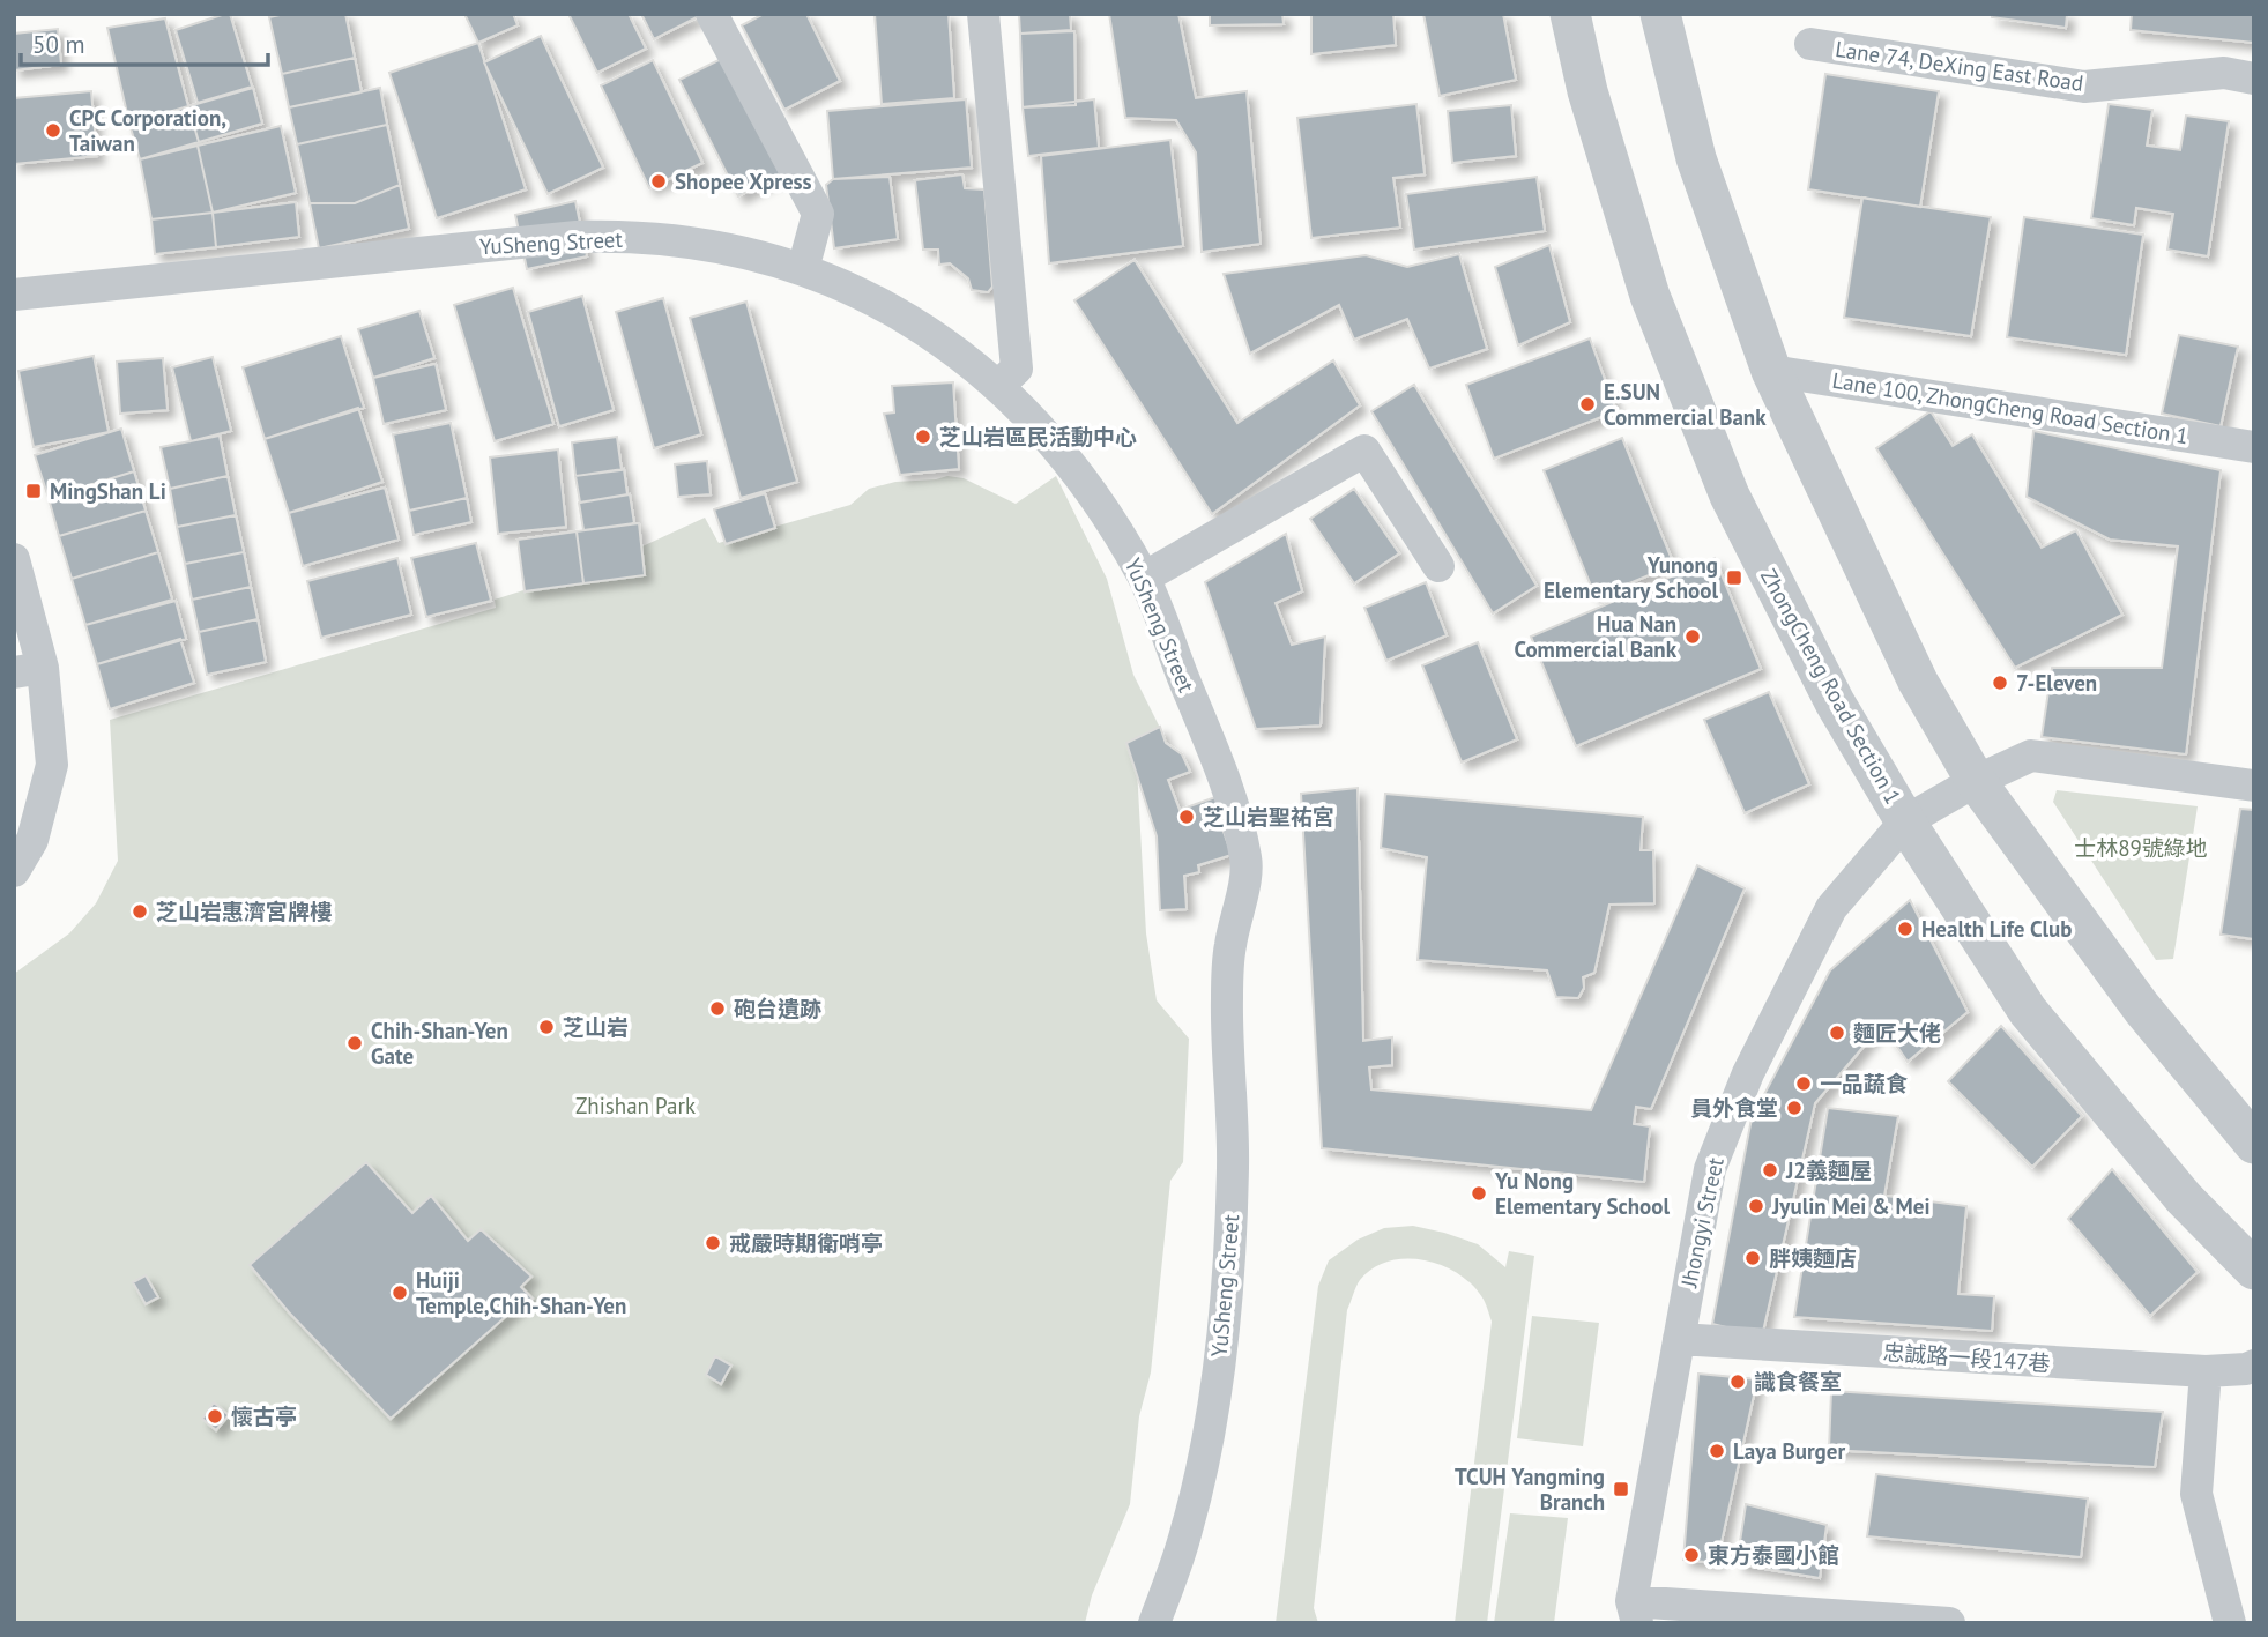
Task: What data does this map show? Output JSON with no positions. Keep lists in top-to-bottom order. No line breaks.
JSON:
{"streets":{"street":["Lane 74, DeXing East Road","YuSheng Street","Lane 100, ZhongCheng Road Section 1","ZhongCheng Road Section 1","Jhongyi Street","忠誠路一段147巷"]},"crossings":[["ZhongCheng Road Section 1","Jhongyi Street"],["Jhongyi Street","忠誠路一段147巷"]],"parks":["士林89號綠地","Zhishan Park"],"places":{"other":["CPC Corporation, Taiwan","Shopee Xpress","E.SUN Commercial Bank","芝山岩區民活動中心","Hua Nan Commercial Bank","7-Eleven","芝山岩聖祐宮","芝山岩惠濟宮牌樓","Health Life Club","砲台遺跡","芝山岩","麵匠大佬","Chih-Shan-Yen Gate","一品蔬食","員外食堂","J2義麵屋","Yu Nong Elementary School","Jyulin Mei & Mei","戒嚴時期衛哨亭","胖姨麵店","Huiji Temple,Chih-Shan-Yen","識食餐室","懷古亭","Laya Burger","東方泰國小館"],"transit":["MingShan Li","Yunong Elementary School","TCUH Yangming Branch"]},"scale_bar":"50 m"}
